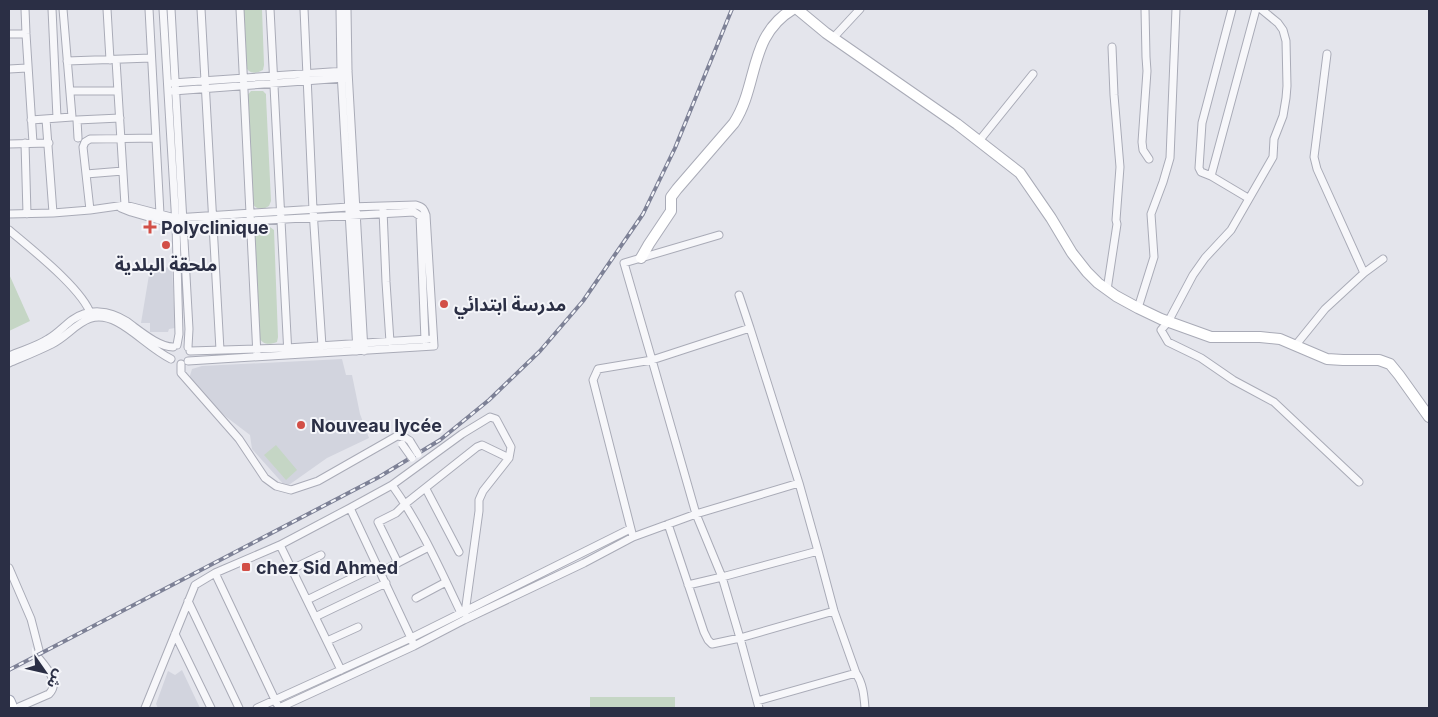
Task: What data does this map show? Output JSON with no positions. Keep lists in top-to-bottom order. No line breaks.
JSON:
{"places":{"health":["Polyclinique"],"other":["ملحقة البلدية","مدرسة ابتدائي","Nouveau lycée"],"transit":["chez Sid Ahmed"]},"north":"bottom right"}
